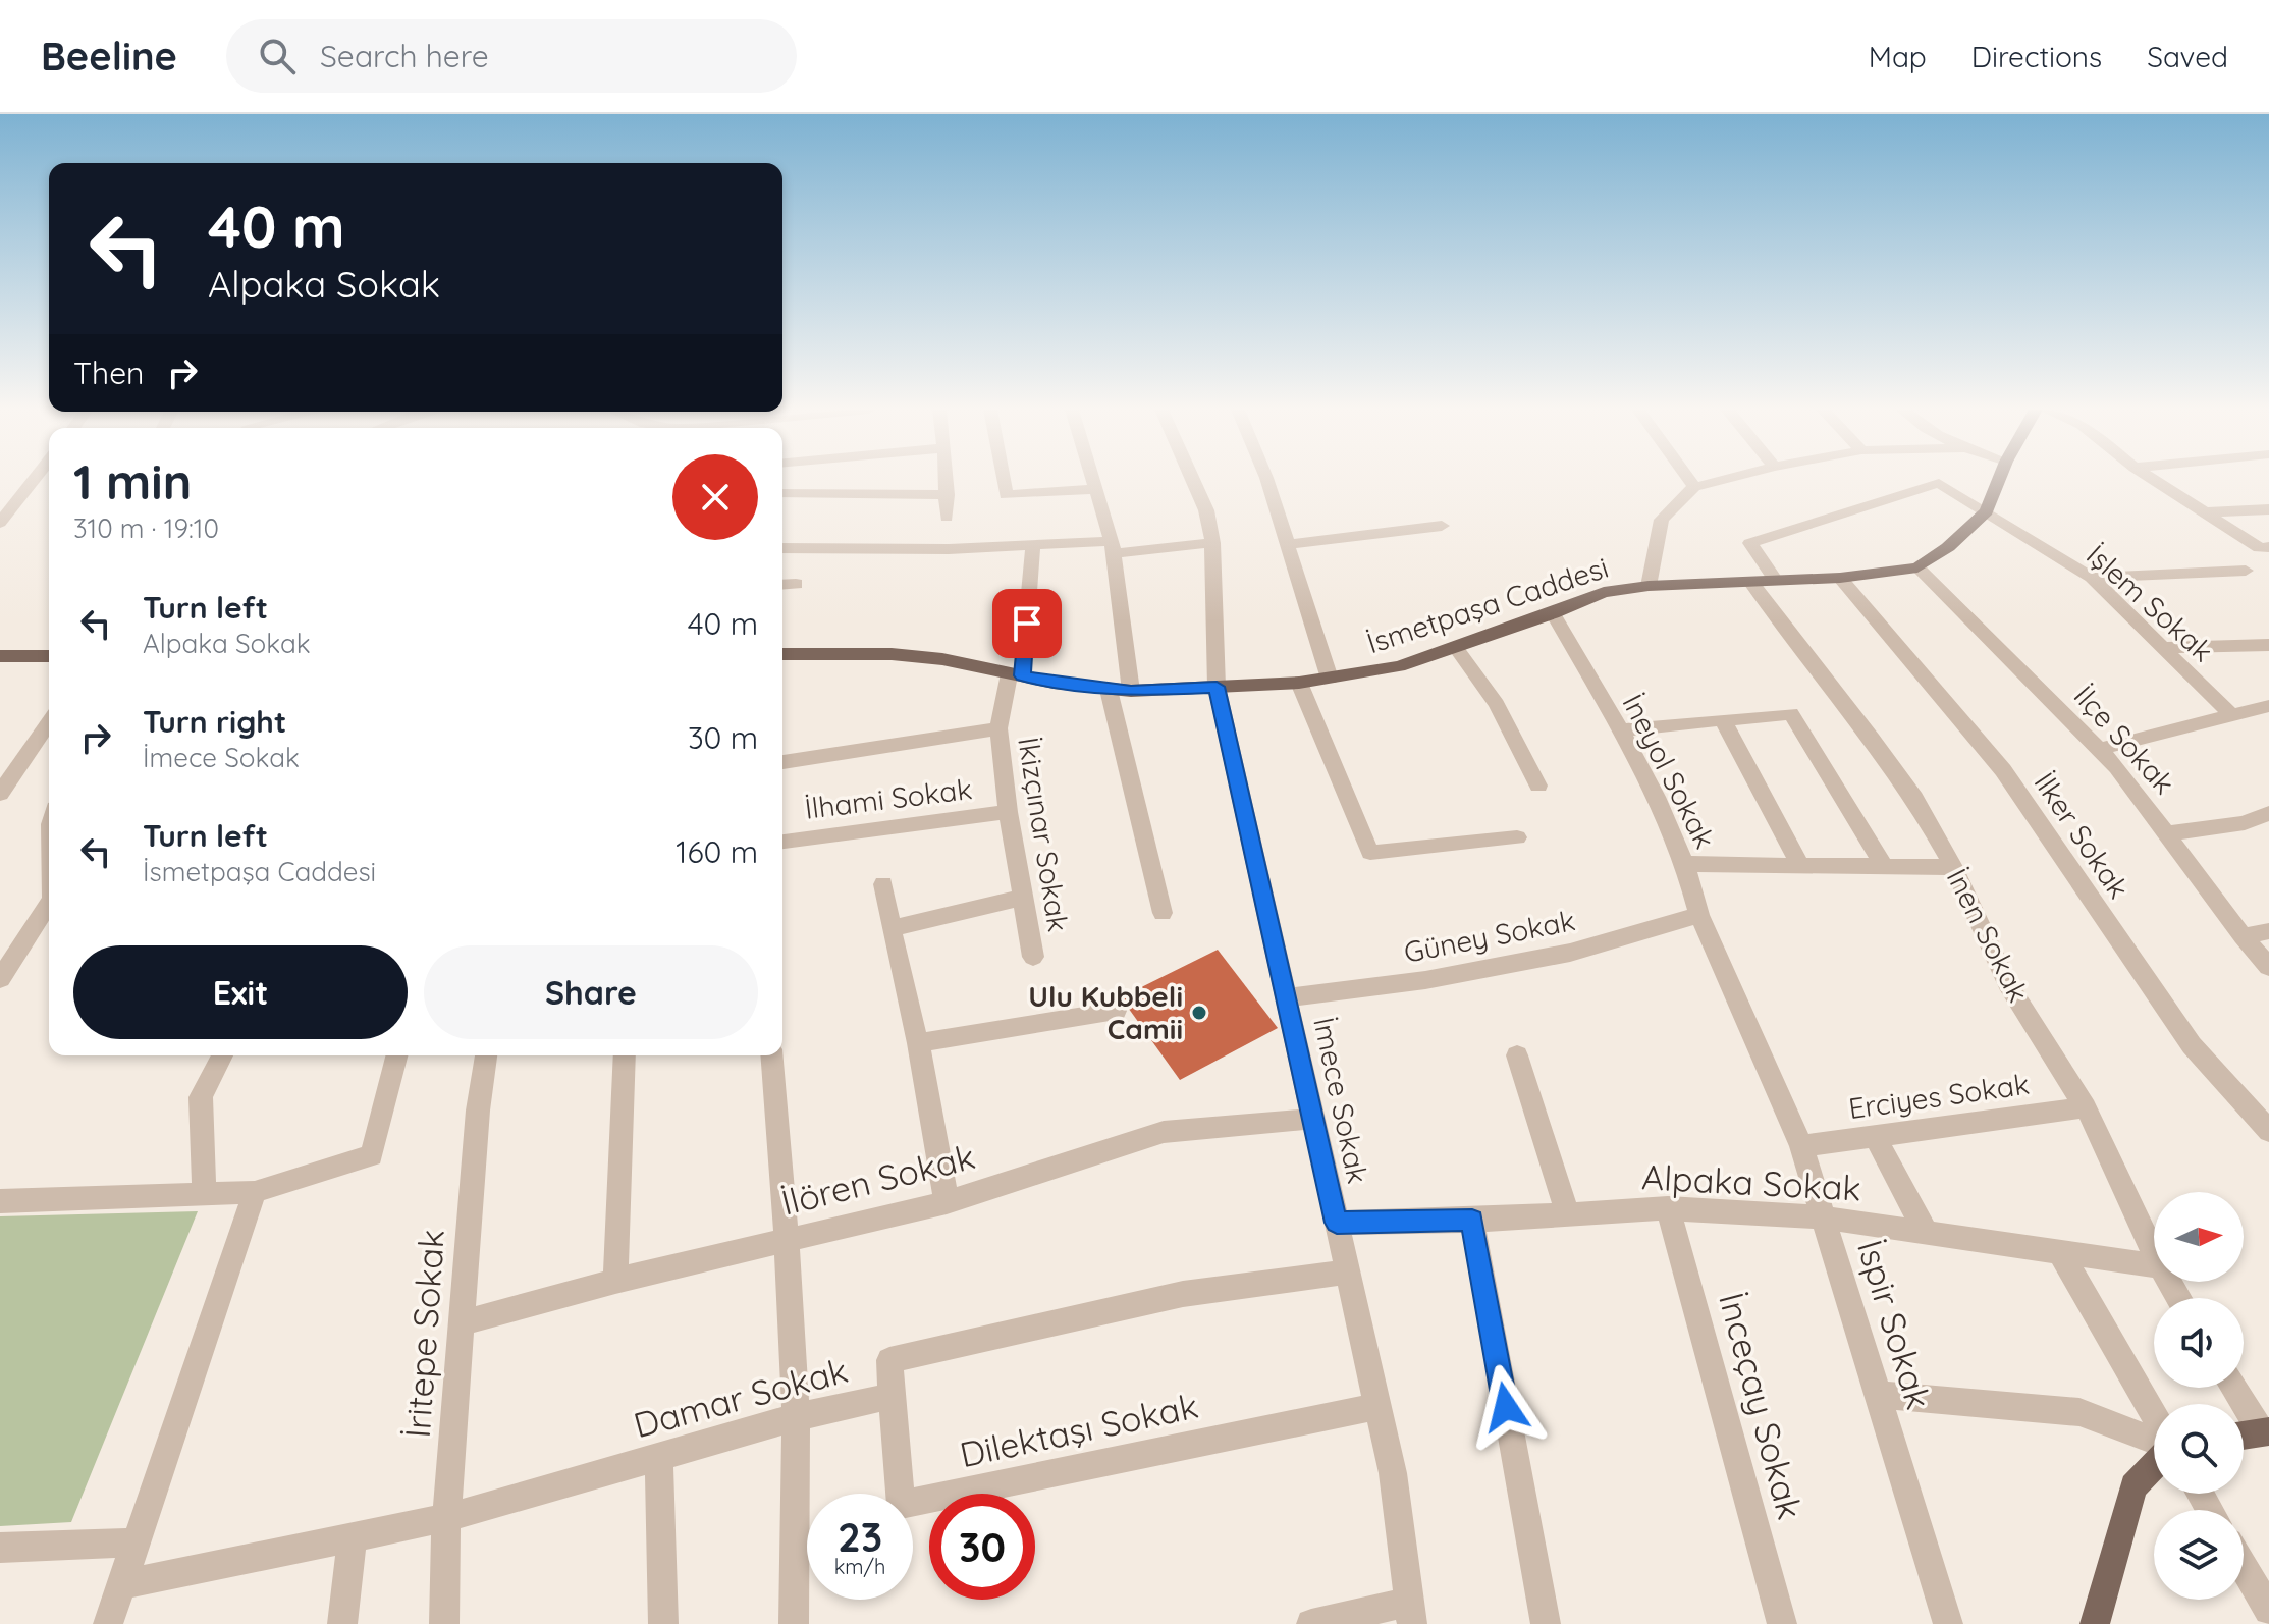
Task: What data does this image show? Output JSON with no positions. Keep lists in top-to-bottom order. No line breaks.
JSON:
{"streets":{"main road":["İsmetpaşa Caddesi"],"street":["İşlem Sokak","İlçe Sokak","İneyol Sokak","İlhami Sokak","İkizçınar Sokak","İlker Sokak","İnen Sokak","Güney Sokak","Erciyes Sokak","İmece Sokak","İlören Sokak","Alpaka Sokak","İspir Sokak","İritepe Sokak","Damar Sokak","İnceçay Sokak","Dilektaşı Sokak"]},"crossings":[["İşlem Sokak","İsmetpaşa Caddesi"],["İsmetpaşa Caddesi","İlçe Sokak"],["İsmetpaşa Caddesi","İneyol Sokak"],["İsmetpaşa Caddesi","İkizçınar Sokak"],["İsmetpaşa Caddesi","İlker Sokak"],["İsmetpaşa Caddesi","İnen Sokak"],["İsmetpaşa Caddesi","İmece Sokak"],["İneyol Sokak","Güney Sokak"],["İneyol Sokak","İspir Sokak"],["İlhami Sokak","İkizçınar Sokak"],["İnen Sokak","Erciyes Sokak"],["Güney Sokak","İmece Sokak"],["Erciyes Sokak","İspir Sokak"],["İmece Sokak","İlören Sokak"],["İmece Sokak","Alpaka Sokak"],["İmece Sokak","Damar Sokak"],["İmece Sokak","Dilektaşı Sokak"],["İlören Sokak","İritepe Sokak"],["Alpaka Sokak","İspir Sokak"],["Alpaka Sokak","İnceçay Sokak"],["İritepe Sokak","Damar Sokak"],["Damar Sokak","Dilektaşı Sokak"]],"places":["Ulu Kubbeli Camii"],"north":"right","page":{"header":"Beeline","search":"Search here","nav":["Map","Directions","Saved"],"turn":["40 m","Alpaka Sokak"],"then":"Then","heading":["1 min","310 m · 19:10"],"list":[{"name":"Turn left","note":"Alpaka Sokak","value":"40 m"},{"name":"Turn right","note":"İmece Sokak","value":"30 m"},{"name":"Turn left","note":"İsmetpaşa Caddesi","value":"160 m"}],"buttons":["Exit","Share"],"speed":"23 km/h","limit":"30"}}
